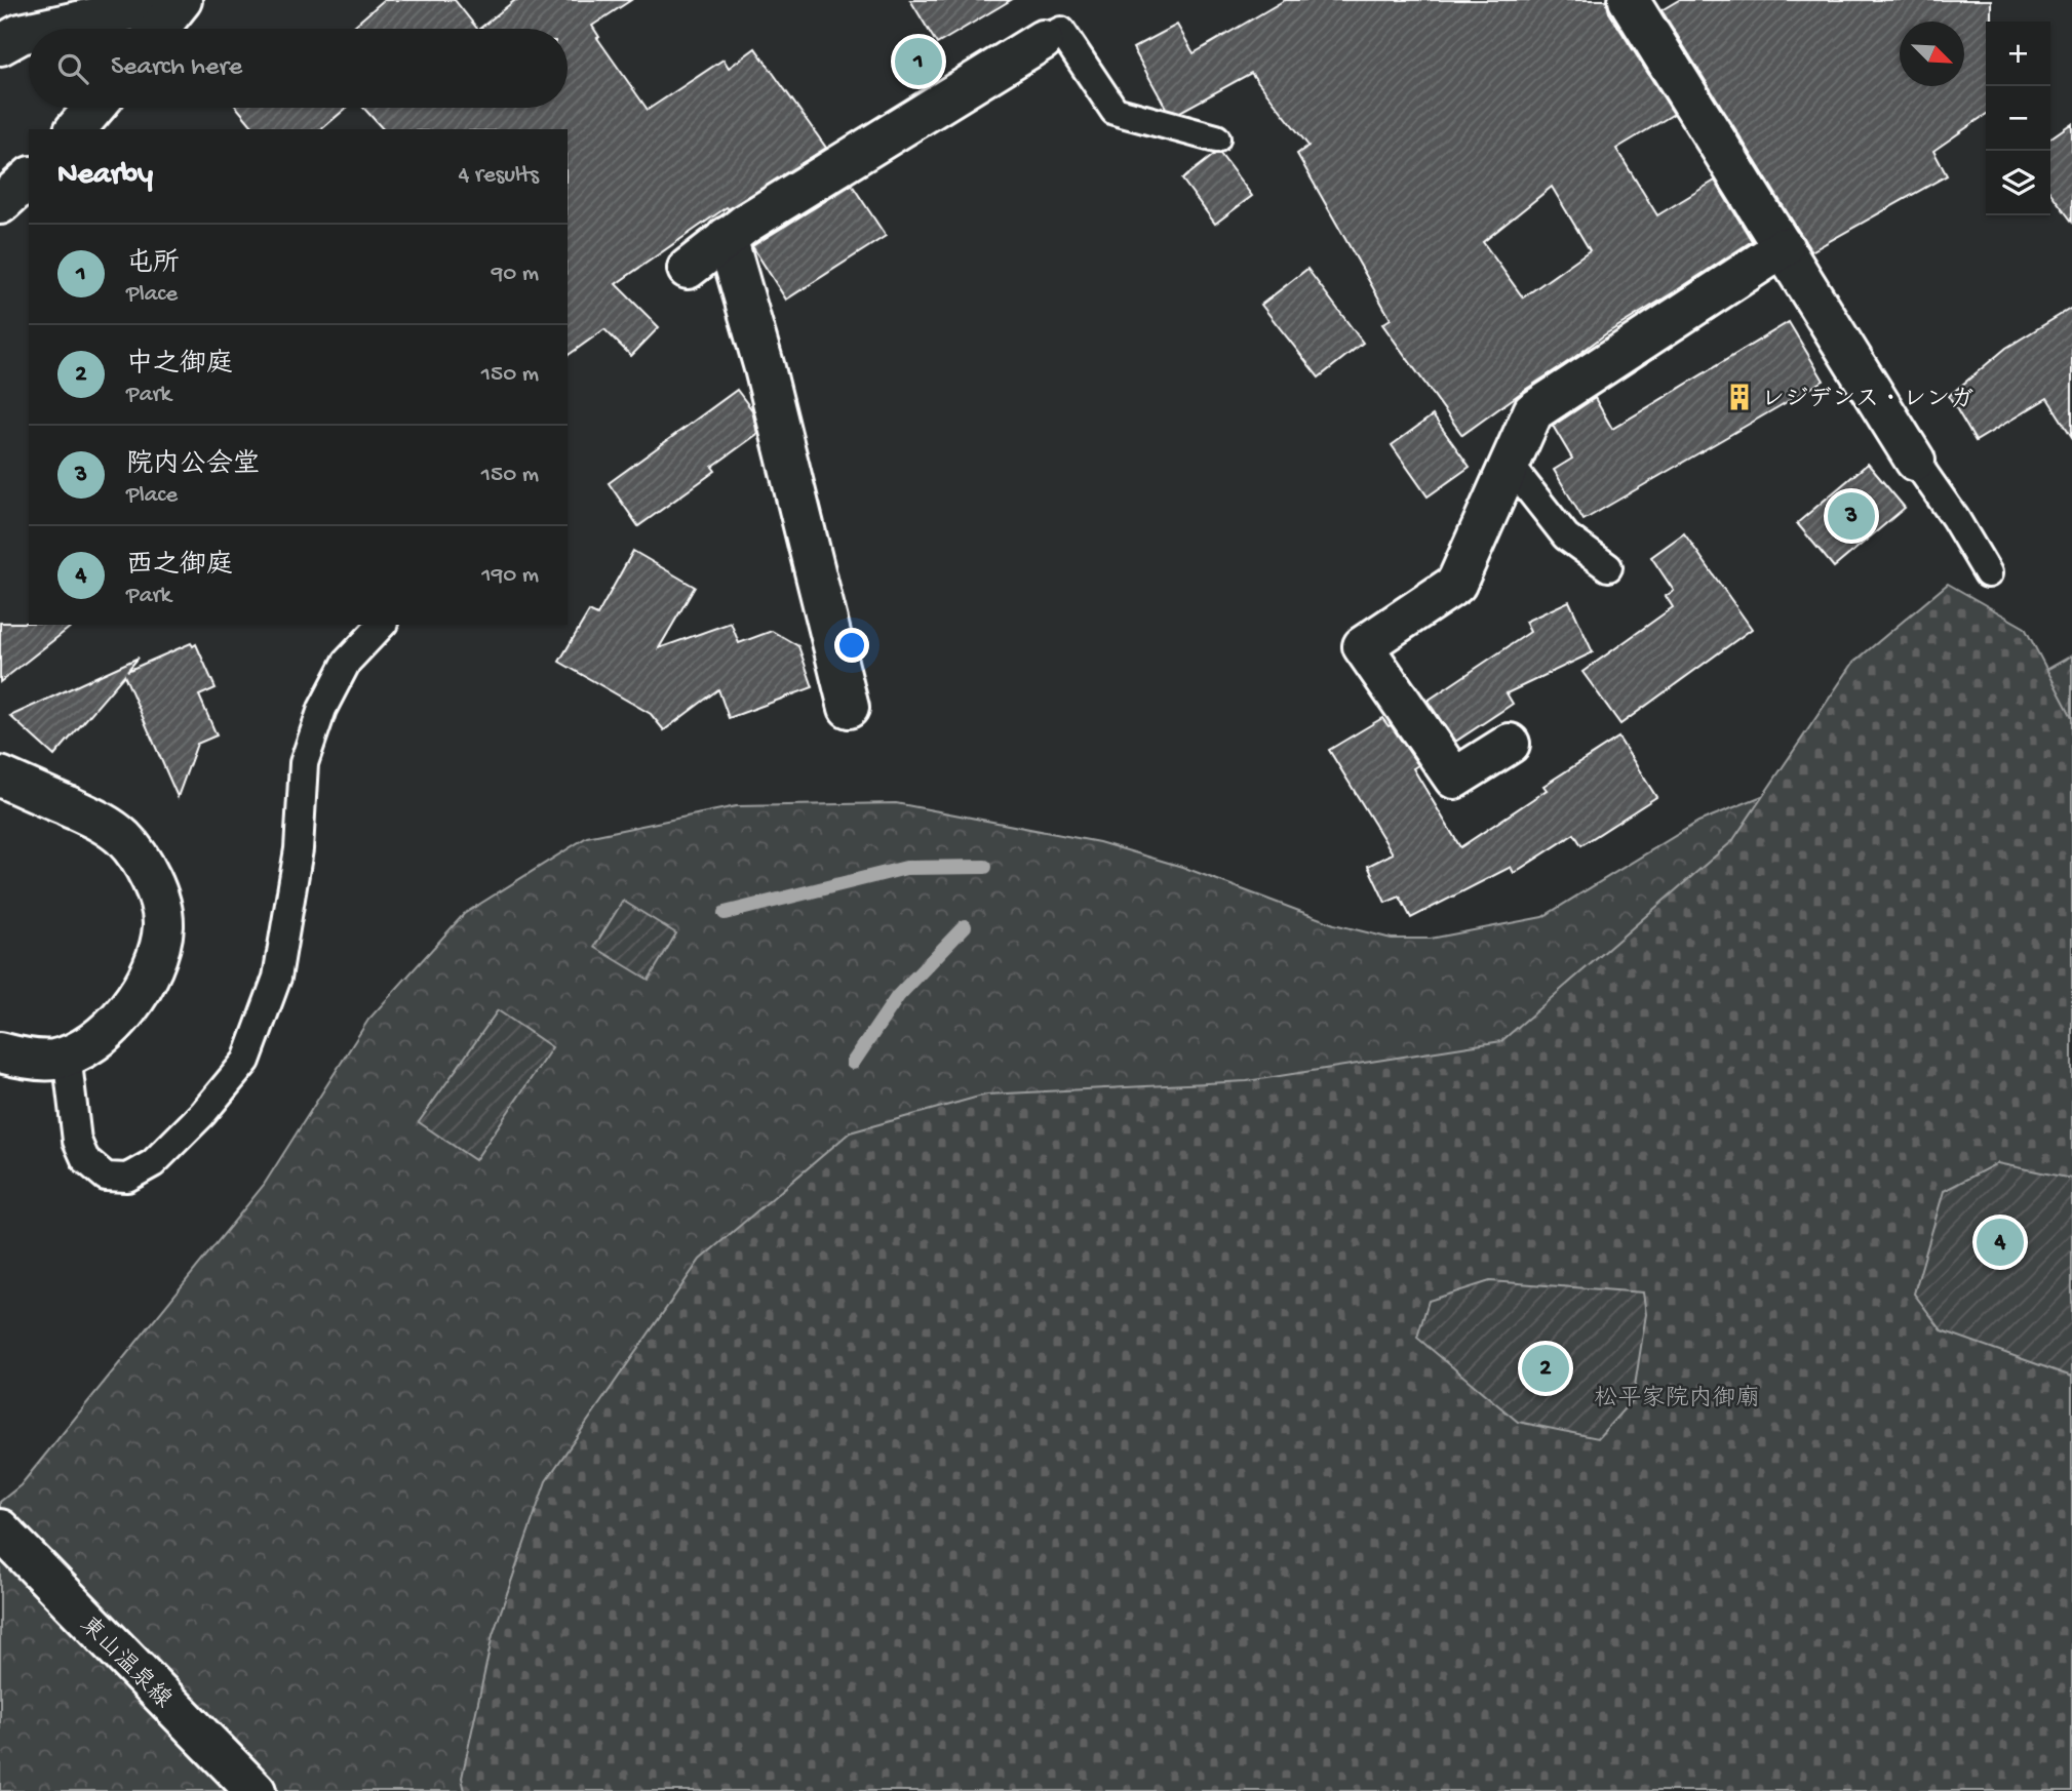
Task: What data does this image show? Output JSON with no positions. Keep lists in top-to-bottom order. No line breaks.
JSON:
{"streets":{"street":["東山温泉線"]},"parks":["松平家院内御廟"],"places":{"building":["レジデンス・レンガ"]},"north":"bottom right","page":{"map_buttons":["+","−"],"search":"Search here","pins":["1","3","4","2"],"heading":["Nearby","4 results"],"list":[{"mark":"1","name":"屯所","note":"Place","value":"90 m"},{"mark":"2","name":"中之御庭","note":"Park","value":"150 m"},{"mark":"3","name":"院内公会堂","note":"Place","value":"150 m"},{"mark":"4","name":"西之御庭","note":"Park","value":"190 m"}]}}
